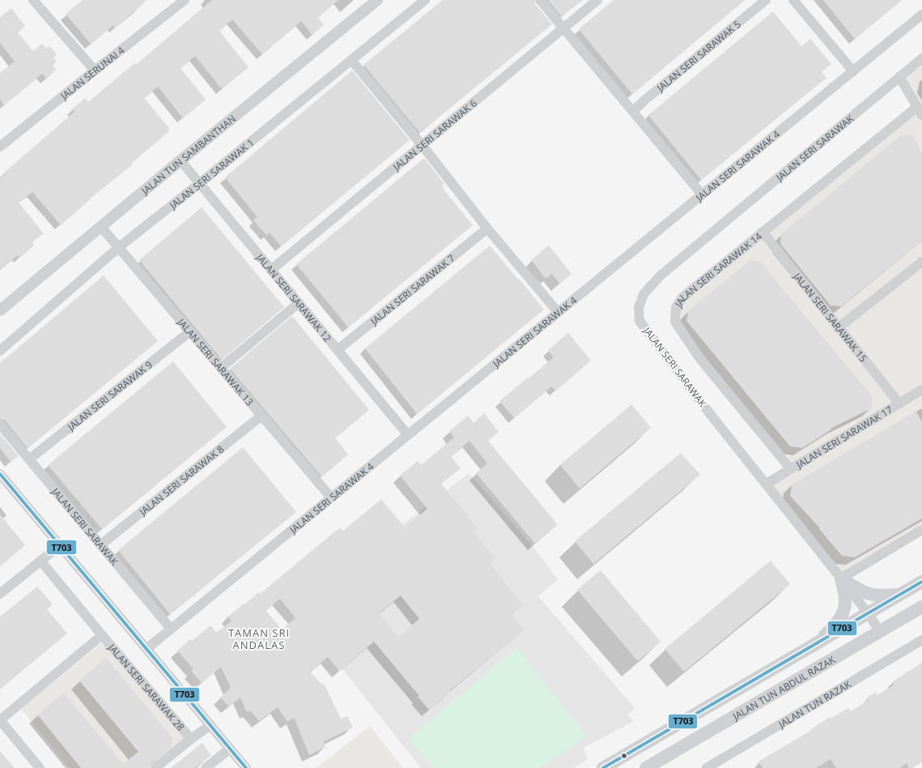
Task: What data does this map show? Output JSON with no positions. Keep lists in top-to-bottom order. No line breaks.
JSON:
{"streets":{"main road":["JALAN TUN ABDUL RAZAK"],"street":["JALAN SERI SARAWAK 5","JALAN SERUNAI 4","JALAN SERI SARAWAK 6","JALAN SERI SARAWAK","JALAN TUN SAMBANTHAN","JALAN SERI SARAWAK 4","JALAN SERI SARAWAK 1","JALAN SERI SARAWAK 14","JALAN SERI SARAWAK 7","JALAN SERI SARAWAK 12","JALAN SERI SARAWAK 15","JALAN SERI SARAWAK 13","JALAN SERI SARAWAK 9","JALAN SERI SARAWAK 17","JALAN SERI SARAWAK 8","JALAN SERI SARAWAK 28","JALAN TUN RAZAK"]},"crossings":[["JALAN SERI SARAWAK 6","JALAN SERI SARAWAK 12"],["JALAN SERI SARAWAK","JALAN SERI SARAWAK 4"],["JALAN SERI SARAWAK","JALAN SERI SARAWAK 9"],["JALAN SERI SARAWAK","JALAN SERI SARAWAK 17"],["JALAN SERI SARAWAK","JALAN SERI SARAWAK 8"],["JALAN SERI SARAWAK","JALAN TUN ABDUL RAZAK"],["JALAN TUN SAMBANTHAN","JALAN SERI SARAWAK 12"],["JALAN TUN SAMBANTHAN","JALAN SERI SARAWAK 13"],["JALAN SERI SARAWAK 4","JALAN SERI SARAWAK 12"],["JALAN SERI SARAWAK 4","JALAN SERI SARAWAK 13"],["JALAN SERI SARAWAK 1","JALAN SERI SARAWAK 12"],["JALAN SERI SARAWAK 1","JALAN SERI SARAWAK 13"],["JALAN SERI SARAWAK 14","JALAN SERI SARAWAK 15"],["JALAN SERI SARAWAK 14","JALAN SERI SARAWAK 17"],["JALAN SERI SARAWAK 7","JALAN SERI SARAWAK 12"],["JALAN SERI SARAWAK 15","JALAN SERI SARAWAK 17"],["JALAN SERI SARAWAK 13","JALAN SERI SARAWAK 9"],["JALAN SERI SARAWAK 13","JALAN SERI SARAWAK 8"]],"districts":["TAMAN SRI ANDALAS"],"lines":["transit line T703"]}
